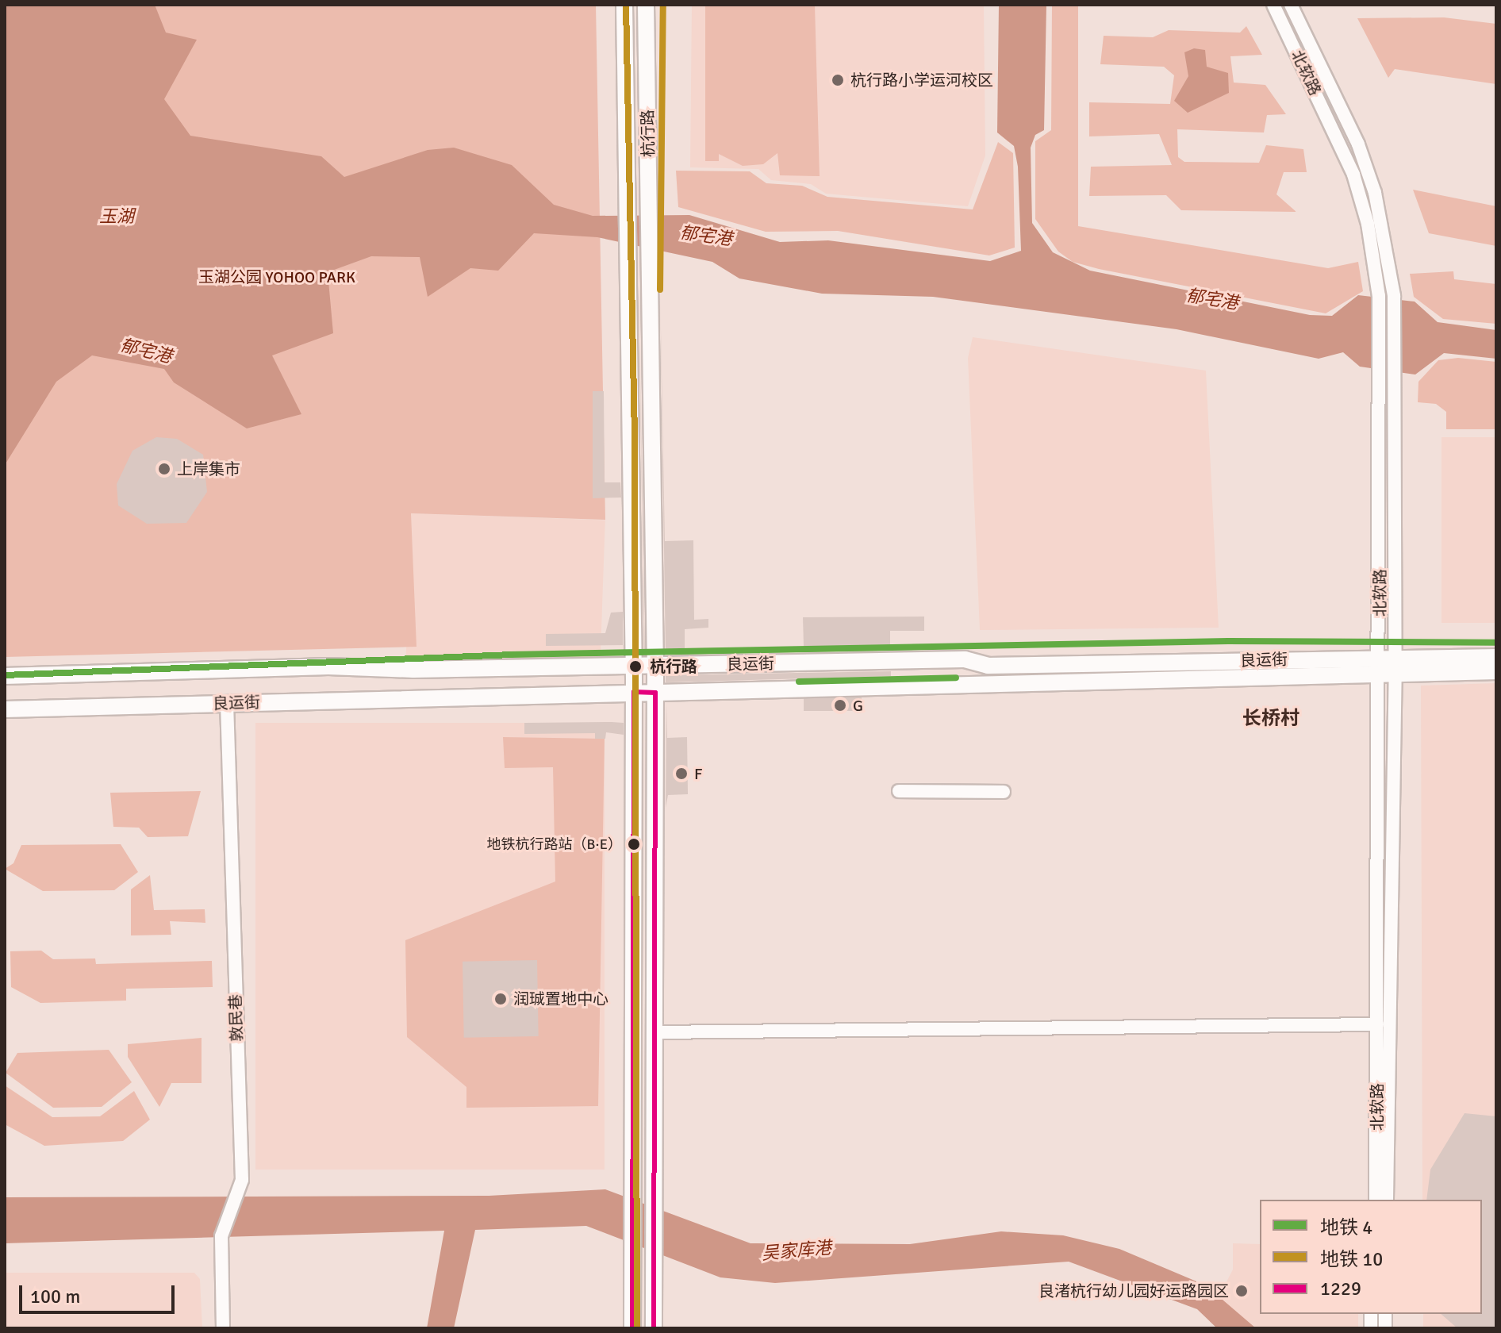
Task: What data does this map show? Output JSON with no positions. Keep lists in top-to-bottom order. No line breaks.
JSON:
{"streets":{"main road":["杭行路","良运街"],"street":["北软路","敦民巷"]},"crossings":[["北软路","良运街"],["杭行路","良运街"],["良运街","敦民巷"]],"districts":["长桥村"],"water":["玉湖","郁宅港","吴家库港"],"parks":["玉湖公园 YOHOO PARK"],"places":["杭行路小学运河校区","上岸集市","杭行路","G","F","地铁杭行路站（B·E）","润珹置地中心","良渚杭行幼儿园好运路园区"],"lines":["metro line 10","metro line 4","transit line 1229"],"legend":["地铁 4","地铁 10","1229"],"scale_bar":"100 m"}
